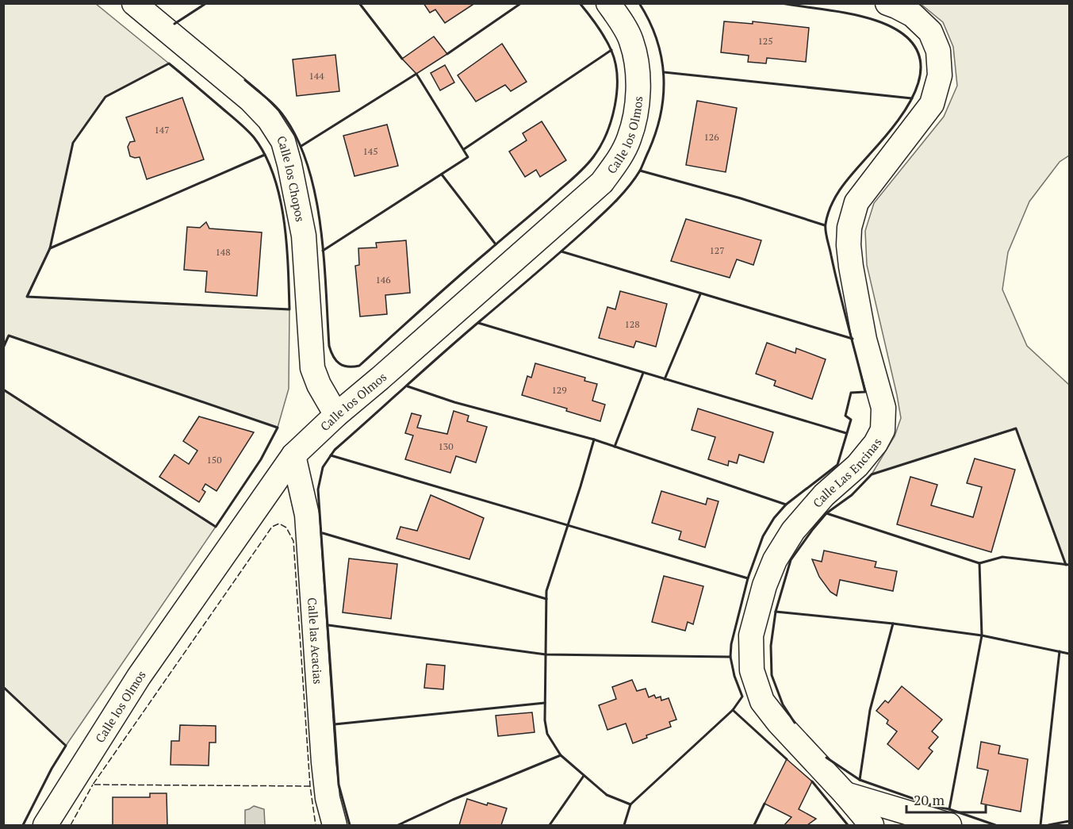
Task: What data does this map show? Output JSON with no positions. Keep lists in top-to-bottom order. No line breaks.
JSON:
{"streets":{"street":["Calle los Olmos","Calle los Chopos","Calle Las Encinas","Calle las Acacias"]},"crossings":[["Calle los Olmos","Calle los Chopos"],["Calle los Olmos","Calle las Acacias"]],"house_numbers":["125","144","147","126","145","127","148","146","128","129","130","150"],"scale_bar":"20 m"}
